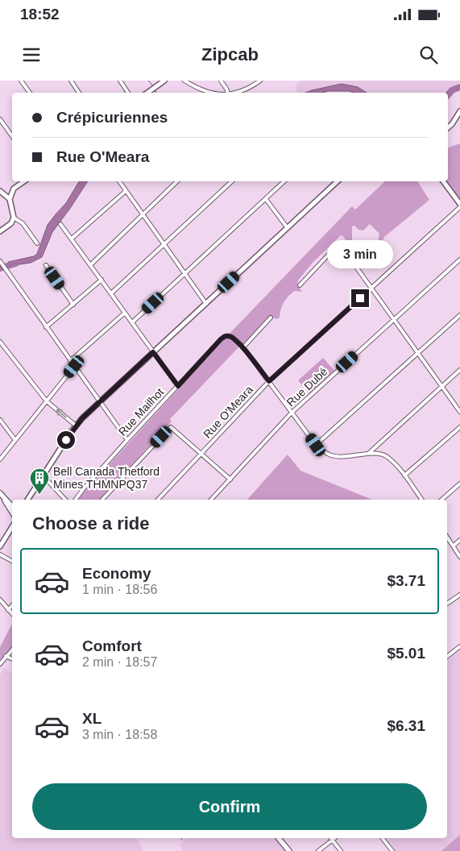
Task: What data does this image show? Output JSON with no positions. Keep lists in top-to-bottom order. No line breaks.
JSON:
{"streets":{"street":["Rue Dubé","Rue Mailhot","Rue O'Meara"]},"crossings":[["Rue Dubé","Rue Mailhot"],["Rue Mailhot","Rue O'Meara"]],"places":{"building":["Bell Canada Thetford Mines THMNPQ37"]},"page":{"status":"18:52","header":"Zipcab","banner":["Crépicuriennes","Rue O'Meara"],"bubble":"3 min","heading":"Choose a ride","list":[{"name":"Economy","note":"1 min · 18:56","value":"$3.71"},{"name":"Comfort","note":"2 min · 18:57","value":"$5.01"},{"name":"XL","note":"3 min · 18:58","value":"$6.31"}],"buttons":"Confirm"}}
